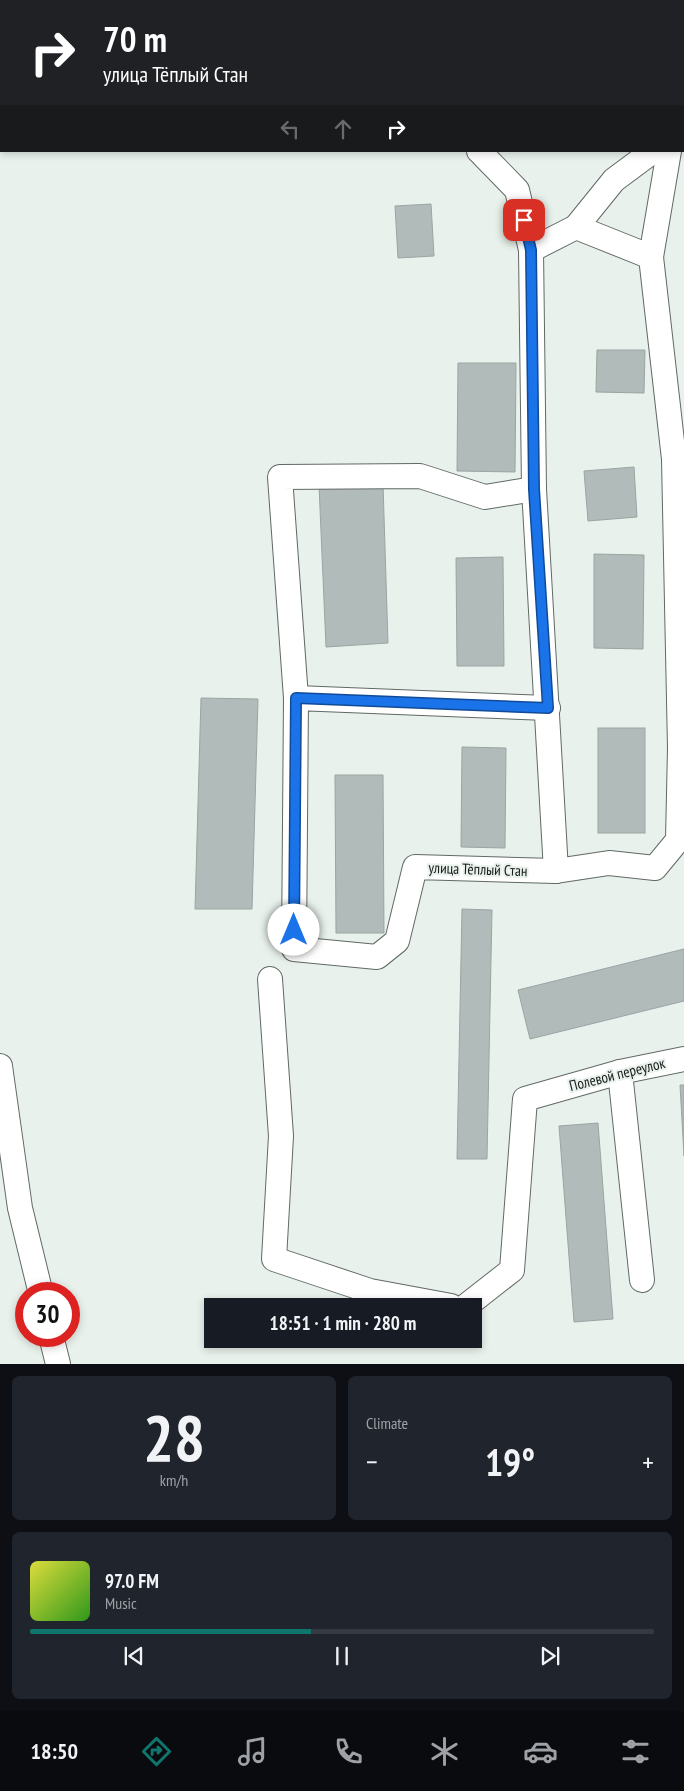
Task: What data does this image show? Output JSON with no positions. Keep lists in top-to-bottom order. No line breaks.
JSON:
{"streets":{"street":["улица Тёплый Стан","Полевой переулок"]},"page":{"turn":["70 m","улица Тёплый Стан"],"limit":"30","trip":"18:51 · 1 min · 280 m","tile":[["28","km/h"],"Climate"],"heat":["−","19°","+"],"song":["97.0 FM","Music"],"tabs":"18:50"}}
